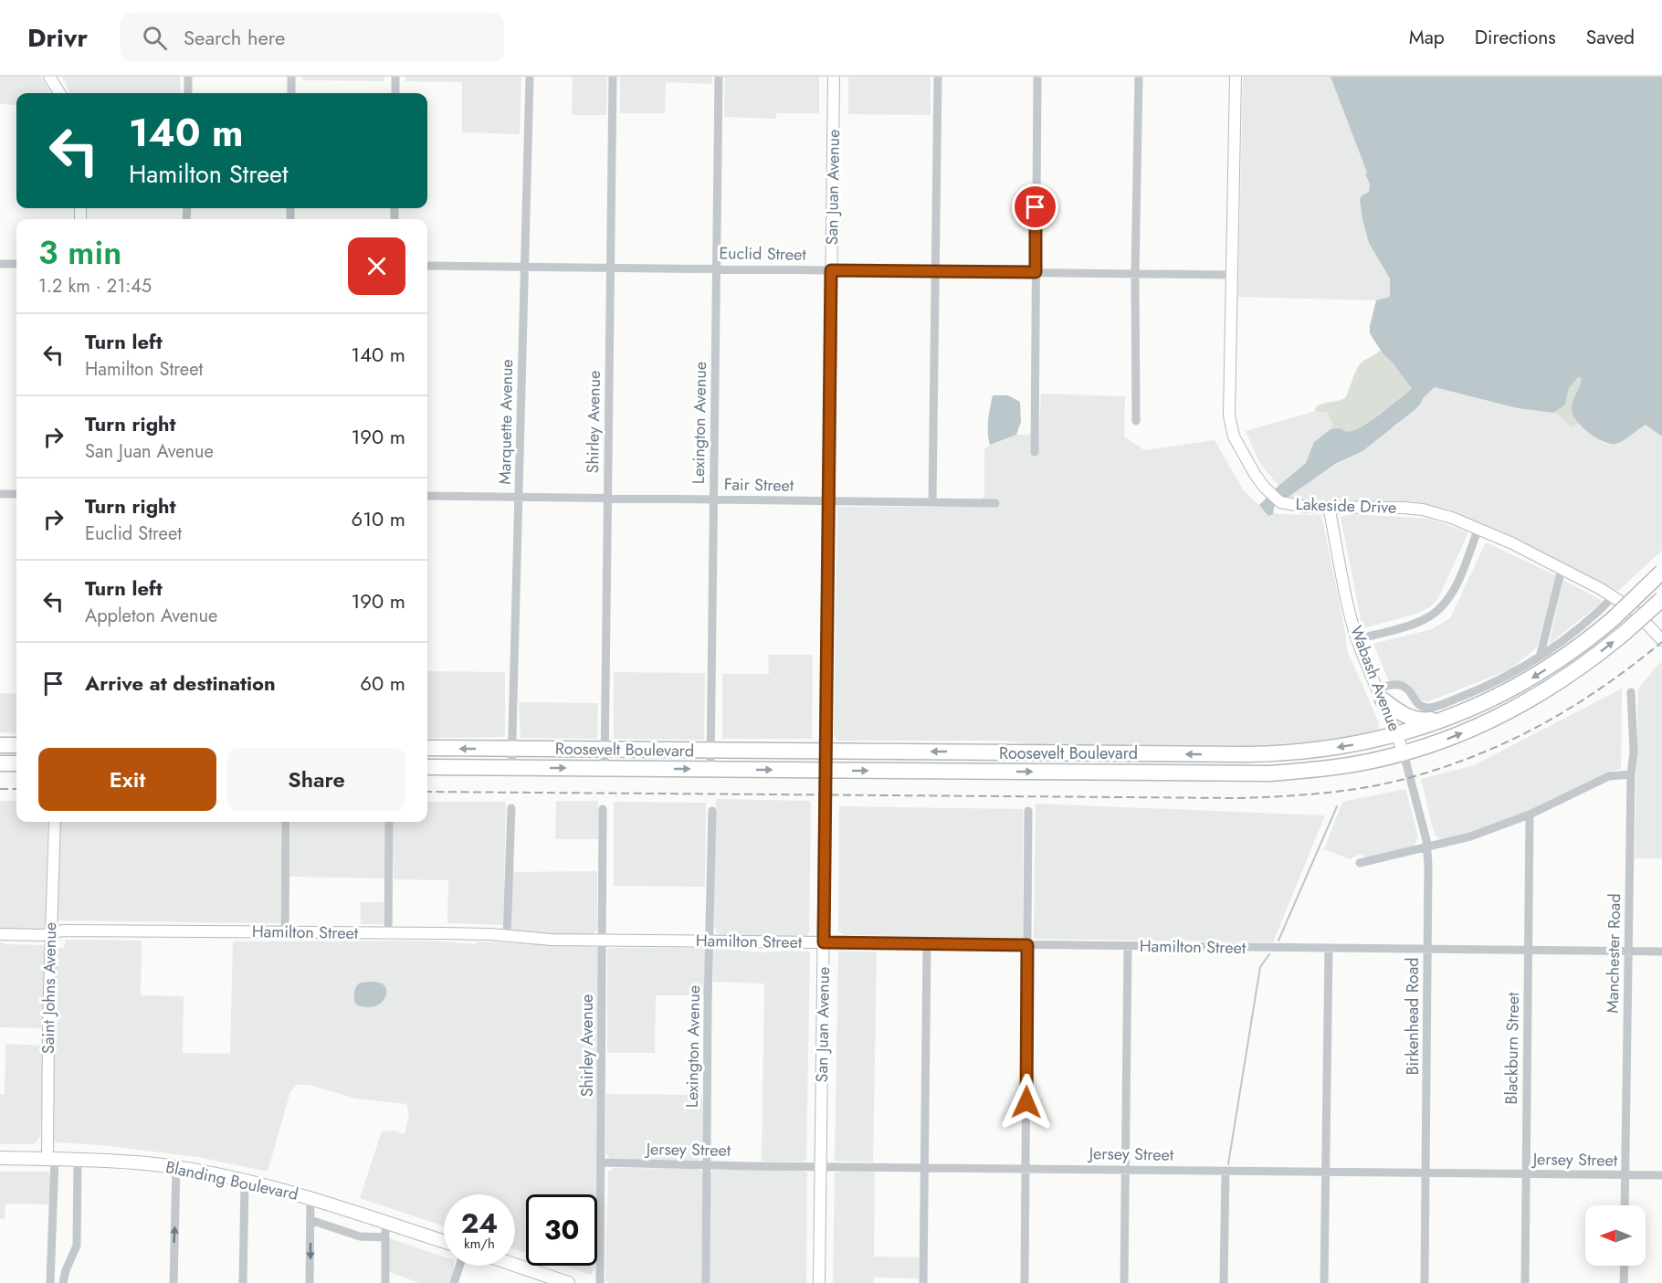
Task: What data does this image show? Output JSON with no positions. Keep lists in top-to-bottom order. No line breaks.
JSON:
{"streets":{"highway":["Roosevelt Boulevard"],"main road":["Blanding Boulevard"],"street":["San Juan Avenue","Euclid Street","Marquette Avenue","Shirley Avenue","Lexington Avenue","Fair Street","Lakeside Drive","Wabash Avenue","Hamilton Street","Manchester Road","Saint Johns Avenue","Birkenhead Road","Blackburn Street","Jersey Street"]},"crossings":[["San Juan Avenue","Euclid Street"],["San Juan Avenue","Fair Street"],["San Juan Avenue","Roosevelt Boulevard"],["San Juan Avenue","Hamilton Street"],["San Juan Avenue","Jersey Street"],["Euclid Street","Marquette Avenue"],["Euclid Street","Shirley Avenue"],["Euclid Street","Lexington Avenue"],["Euclid Street","Lakeside Drive"],["Marquette Avenue","Fair Street"],["Marquette Avenue","Roosevelt Boulevard"],["Shirley Avenue","Fair Street"],["Shirley Avenue","Roosevelt Boulevard"],["Shirley Avenue","Hamilton Street"],["Shirley Avenue","Jersey Street"],["Lexington Avenue","Fair Street"],["Lexington Avenue","Roosevelt Boulevard"],["Lexington Avenue","Hamilton Street"],["Lexington Avenue","Jersey Street"],["Lakeside Drive","Wabash Avenue"],["Wabash Avenue","Roosevelt Boulevard"],["Wabash Avenue","Birkenhead Road"],["Roosevelt Boulevard","Birkenhead Road"],["Hamilton Street","Manchester Road"],["Hamilton Street","Saint Johns Avenue"],["Hamilton Street","Birkenhead Road"],["Hamilton Street","Blackburn Street"],["Manchester Road","Jersey Street"],["Saint Johns Avenue","Blanding Boulevard"],["Birkenhead Road","Jersey Street"],["Blackburn Street","Jersey Street"]],"north":"left","page":{"header":"Drivr","search":"Search here","nav":["Map","Directions","Saved"],"turn":["140 m","Hamilton Street"],"heading":["3 min","1.2 km · 21:45"],"list":[{"name":"Turn left","note":"Hamilton Street","value":"140 m"},{"name":"Turn right","note":"San Juan Avenue","value":"190 m"},{"name":"Turn right","note":"Euclid Street","value":"610 m"},{"name":"Turn left","note":"Appleton Avenue","value":"190 m"},{"name":"Arrive at destination","value":"60 m"}],"buttons":["Exit","Share"],"speed":"24 km/h","limit":"30"}}
